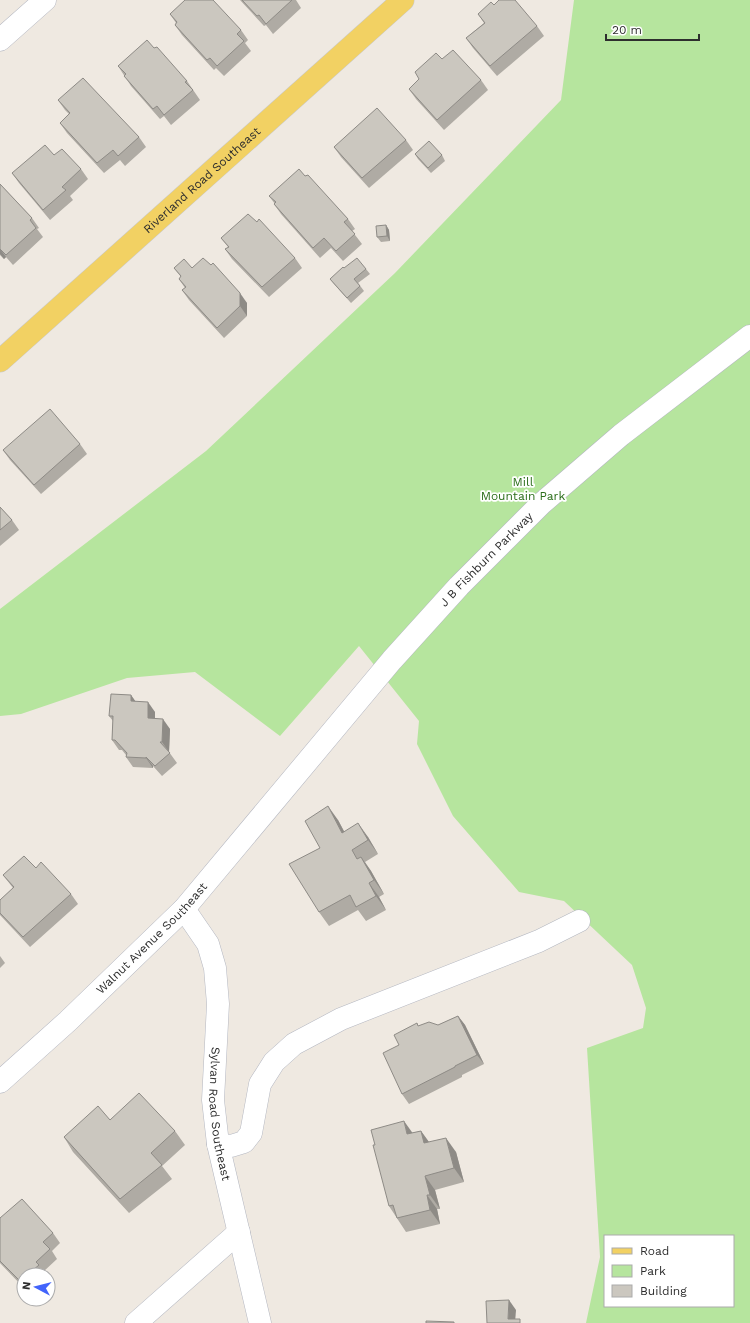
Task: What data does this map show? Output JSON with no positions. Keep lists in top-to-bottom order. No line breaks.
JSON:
{"streets":{"main road":["Riverland Road Southeast"],"street":["J B Fishburn Parkway","Walnut Avenue Southeast","Sylvan Road Southeast"]},"crossings":[["J B Fishburn Parkway","Walnut Avenue Southeast"],["Walnut Avenue Southeast","Sylvan Road Southeast"]],"parks":["Mill Mountain Park"],"legend":["Road","Park","Building"],"scale_bar":"20 m","north":"left"}
